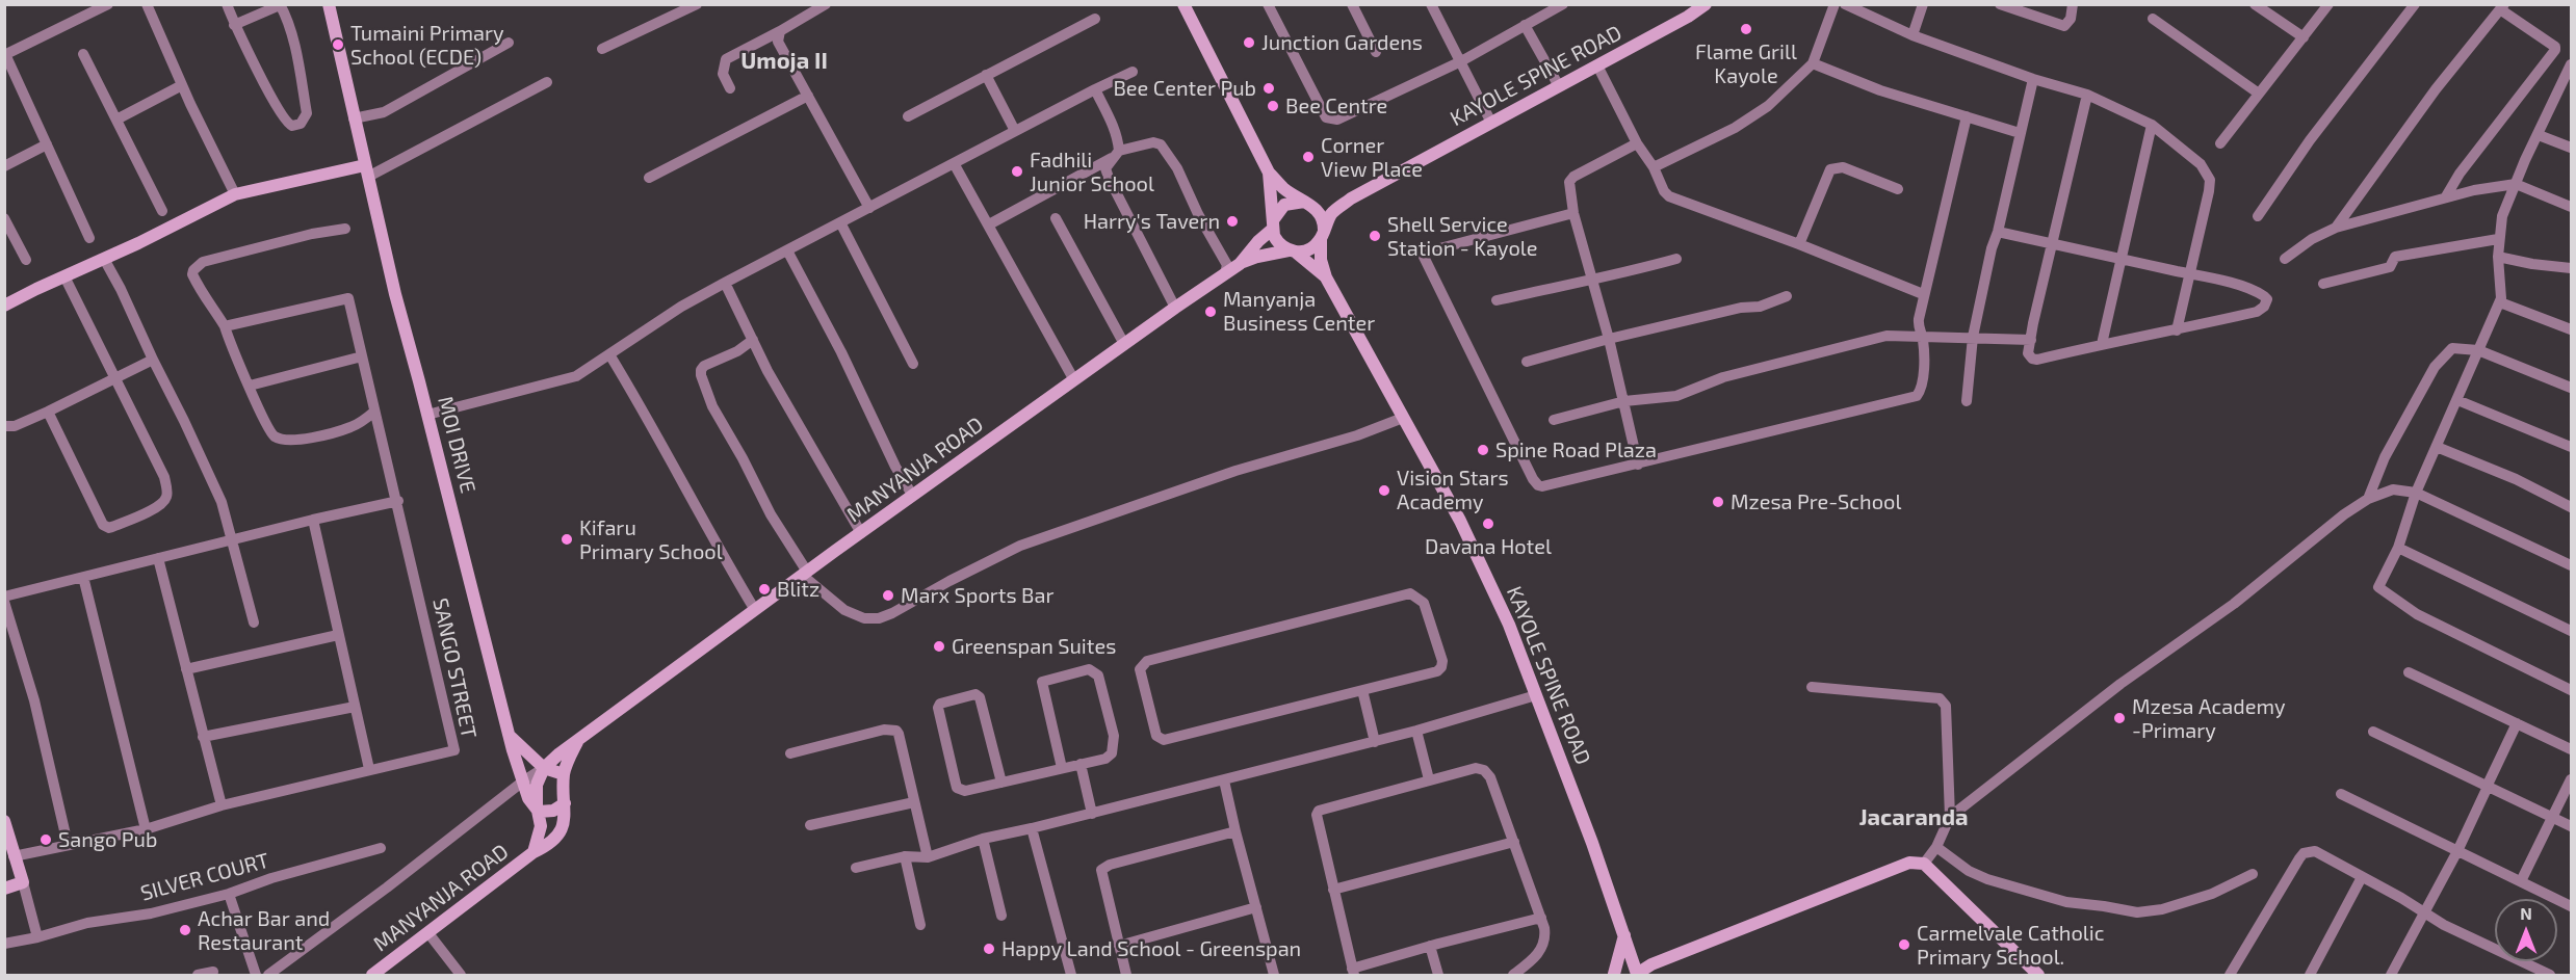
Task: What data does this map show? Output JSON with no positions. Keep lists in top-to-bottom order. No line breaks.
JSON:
{"streets":{"main road":["KAYOLE SPINE ROAD","MOI DRIVE","MANYANJA ROAD"],"street":["SANGO STREET","SILVER COURT"]},"crossings":[["MOI DRIVE","MANYANJA ROAD"]],"districts":["Umoja II","Jacaranda"],"places":["Flame Grill Kayole","Junction Gardens","Tumaini Primary School (ECDE)","Bee Center Pub","Bee Centre","Corner View Place","Fadhili Junior School","Harry's Tavern","Shell Service Station - Kayole","Manyanja Business Center","Spine Road Plaza","Vision Stars Academy","Mzesa Pre-School","Davana Hotel","Kifaru Primary School","Blitz","Marx Sports Bar","Greenspan Suites","Mzesa Academy -Primary","Sango Pub","Achar Bar and Restaurant","Carmelvale Catholic Primary School.","Happy Land School - Greenspan"],"north":"top"}
